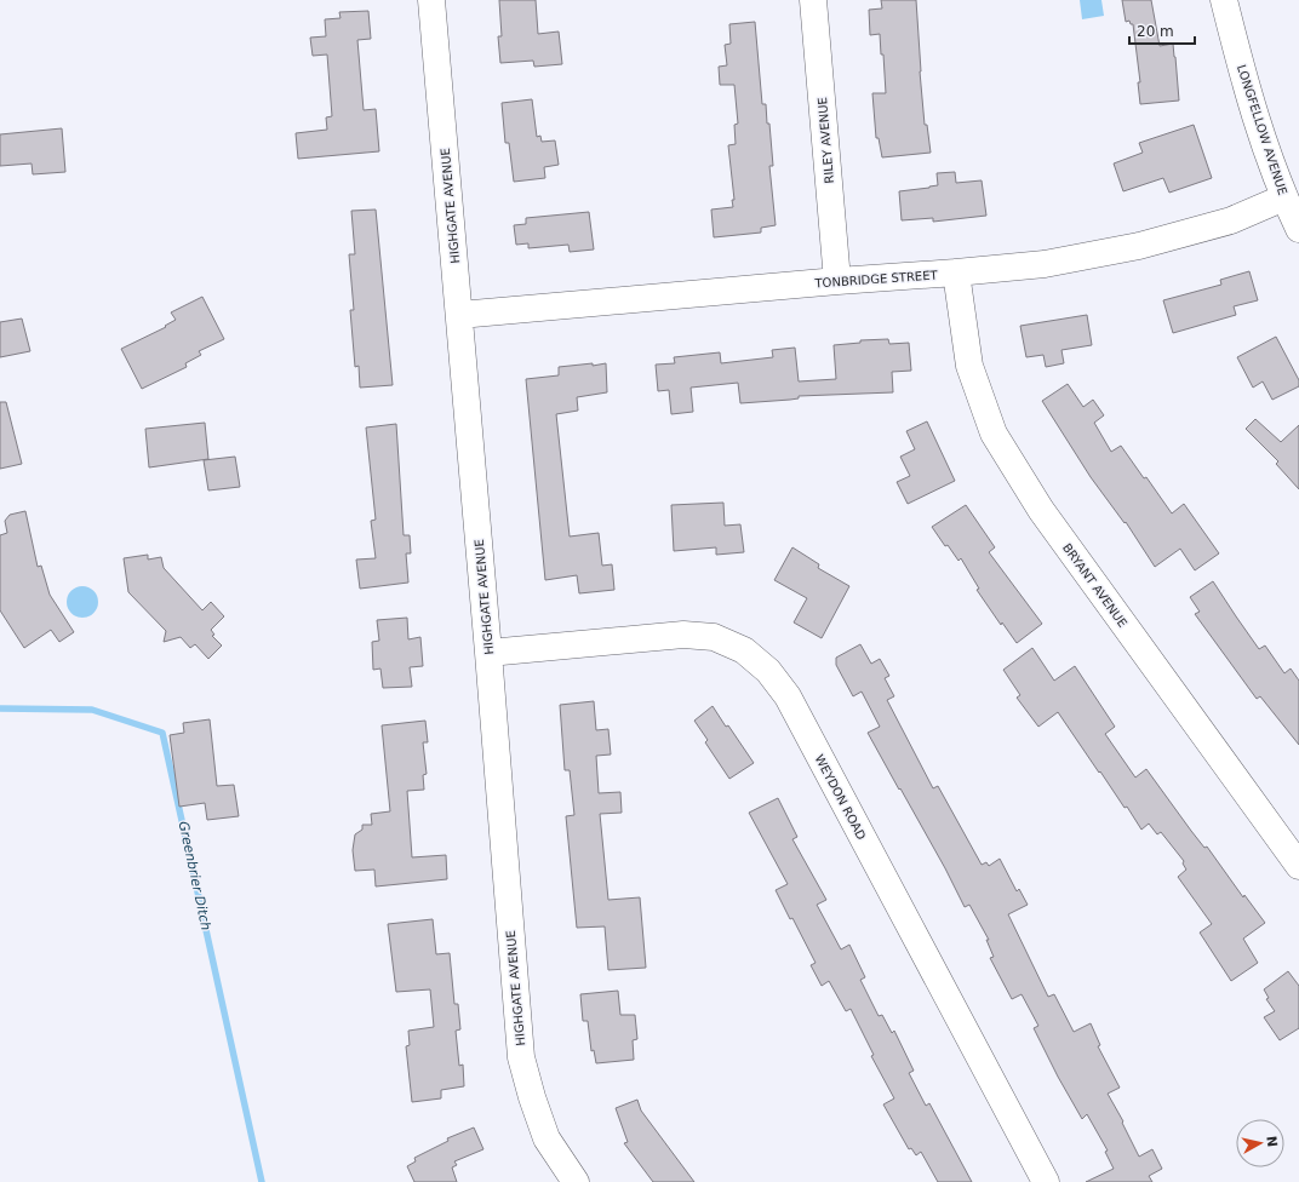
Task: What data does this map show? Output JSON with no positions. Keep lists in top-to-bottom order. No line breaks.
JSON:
{"streets":{"street":["LONGFELLOW AVENUE","RILEY AVENUE","HIGHGATE AVENUE","TONBRIDGE STREET","BRYANT AVENUE","WEYDON ROAD"]},"crossings":[["LONGFELLOW AVENUE","TONBRIDGE STREET"],["RILEY AVENUE","TONBRIDGE STREET"],["HIGHGATE AVENUE","TONBRIDGE STREET"],["HIGHGATE AVENUE","WEYDON ROAD"],["TONBRIDGE STREET","BRYANT AVENUE"]],"water":["Greenbrier Ditch"],"scale_bar":"20 m","north":"right"}
